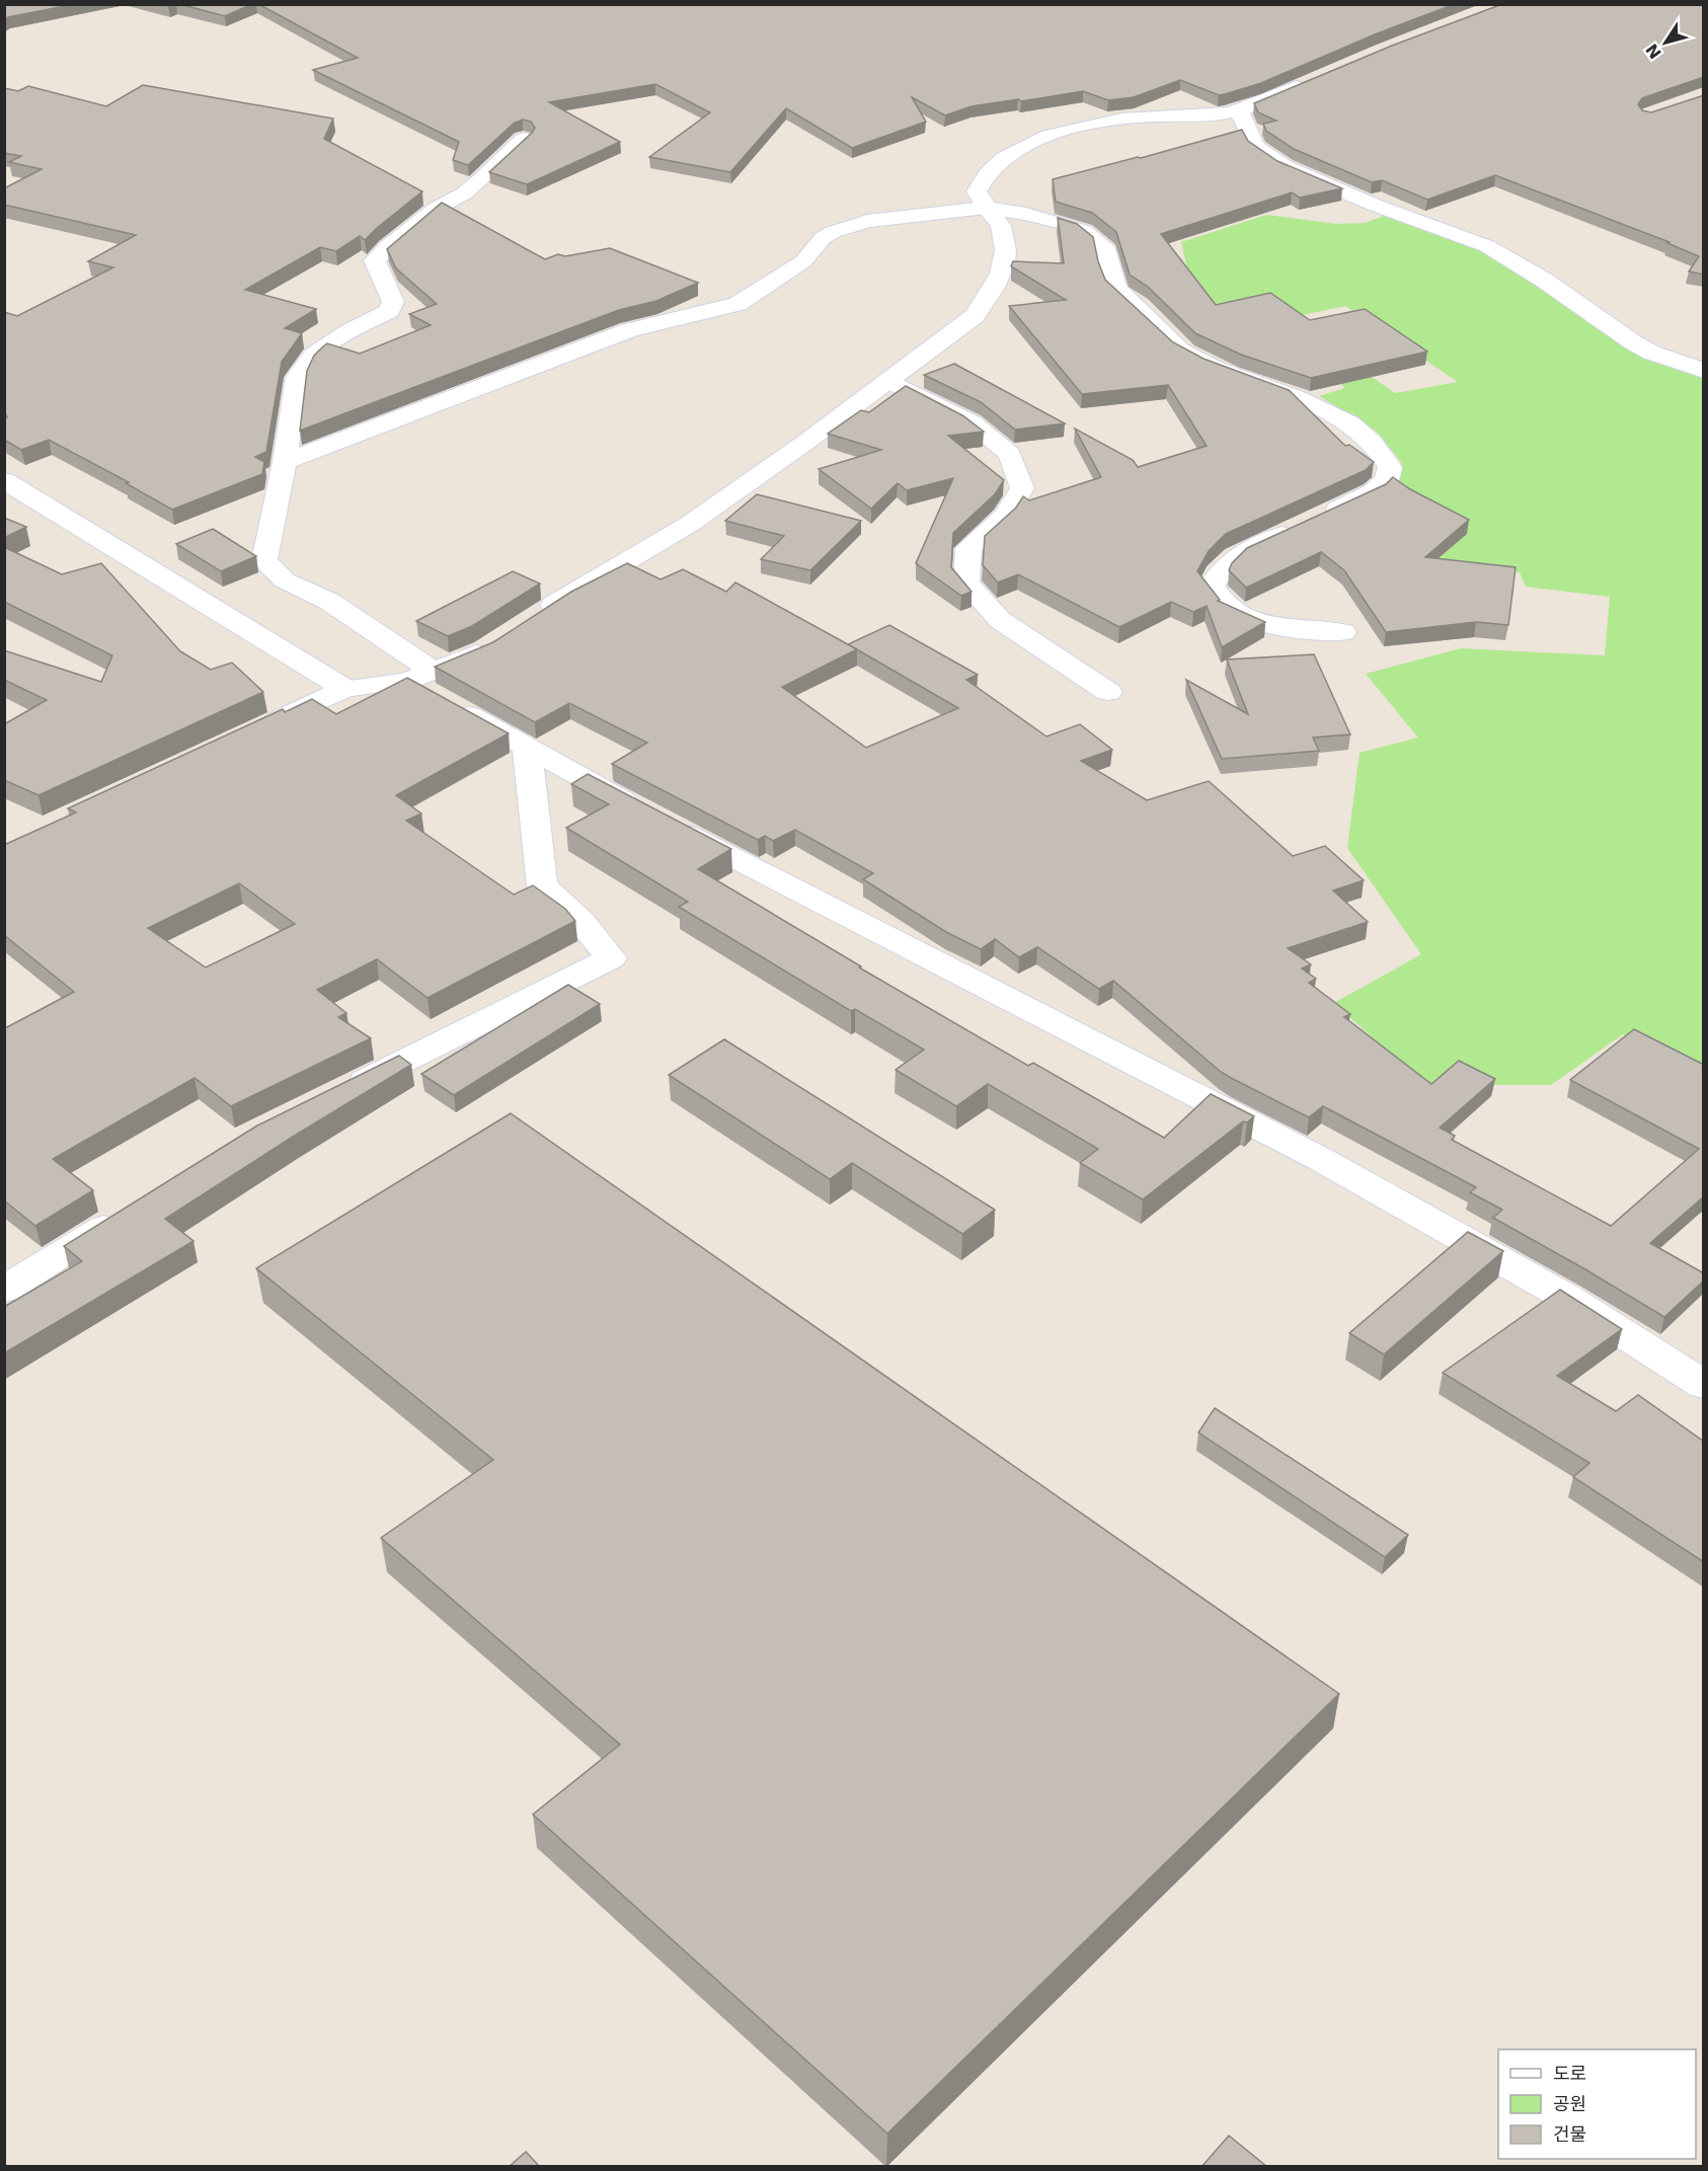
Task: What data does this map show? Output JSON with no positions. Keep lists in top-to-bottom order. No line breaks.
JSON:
{"legend":["도로","공원","건물"],"north":"bottom left"}
